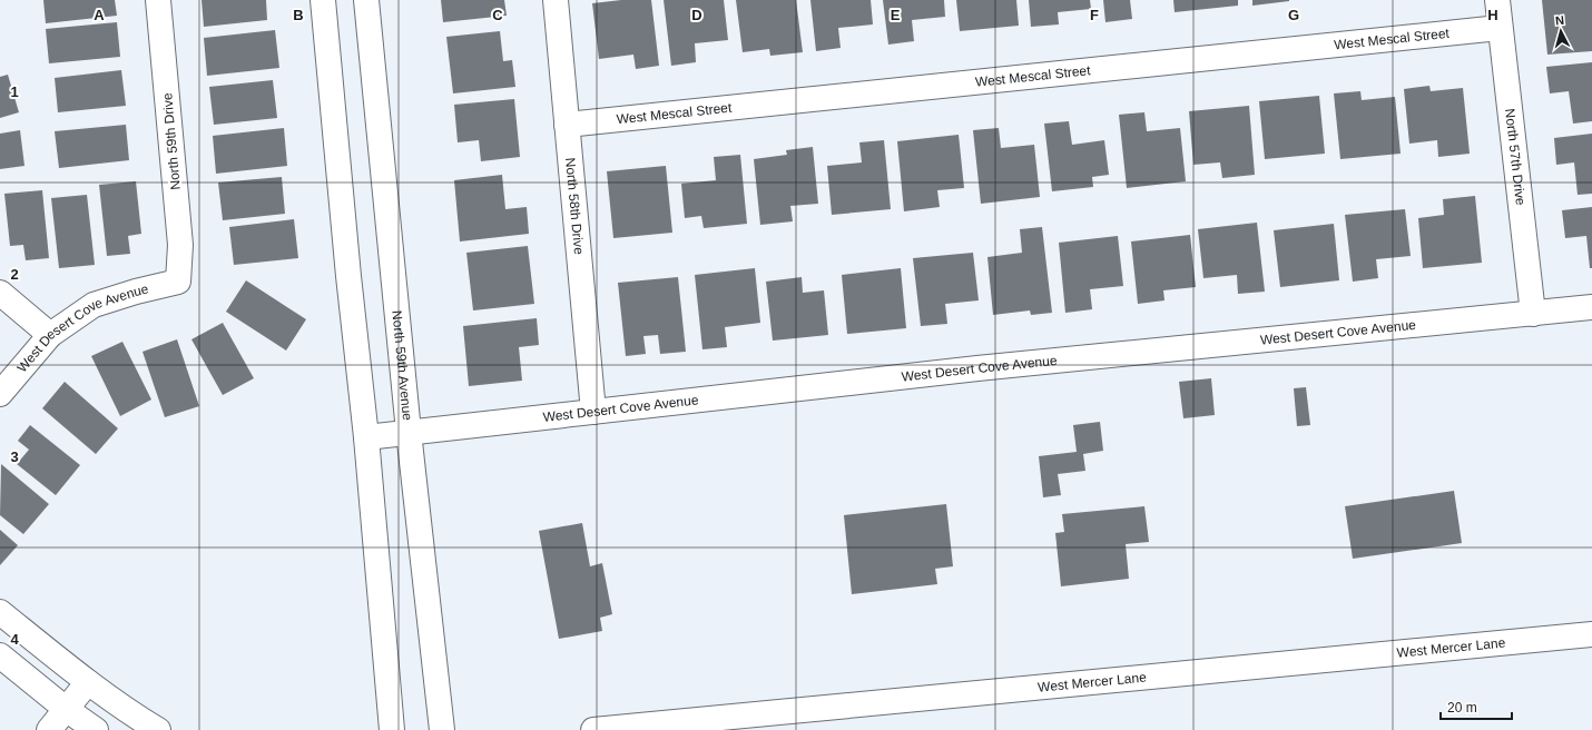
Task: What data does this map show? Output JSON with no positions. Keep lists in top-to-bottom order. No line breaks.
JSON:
{"streets":{"street":["West Mescal Street","North 59th Drive","North 57th Drive","North 58th Drive","West Desert Cove Avenue","North 59th Avenue","West Mercer Lane"]},"crossings":[["West Mescal Street","North 57th Drive"],["West Mescal Street","North 58th Drive"],["North 59th Drive","West Desert Cove Avenue"],["North 57th Drive","West Desert Cove Avenue"],["North 58th Drive","West Desert Cove Avenue"],["West Desert Cove Avenue","North 59th Avenue"]],"scale_bar":"20 m","north":"top","grid":{"columns":["A","B","C","D","E","F","G","H"],"rows":["1","2","3","4"]}}
